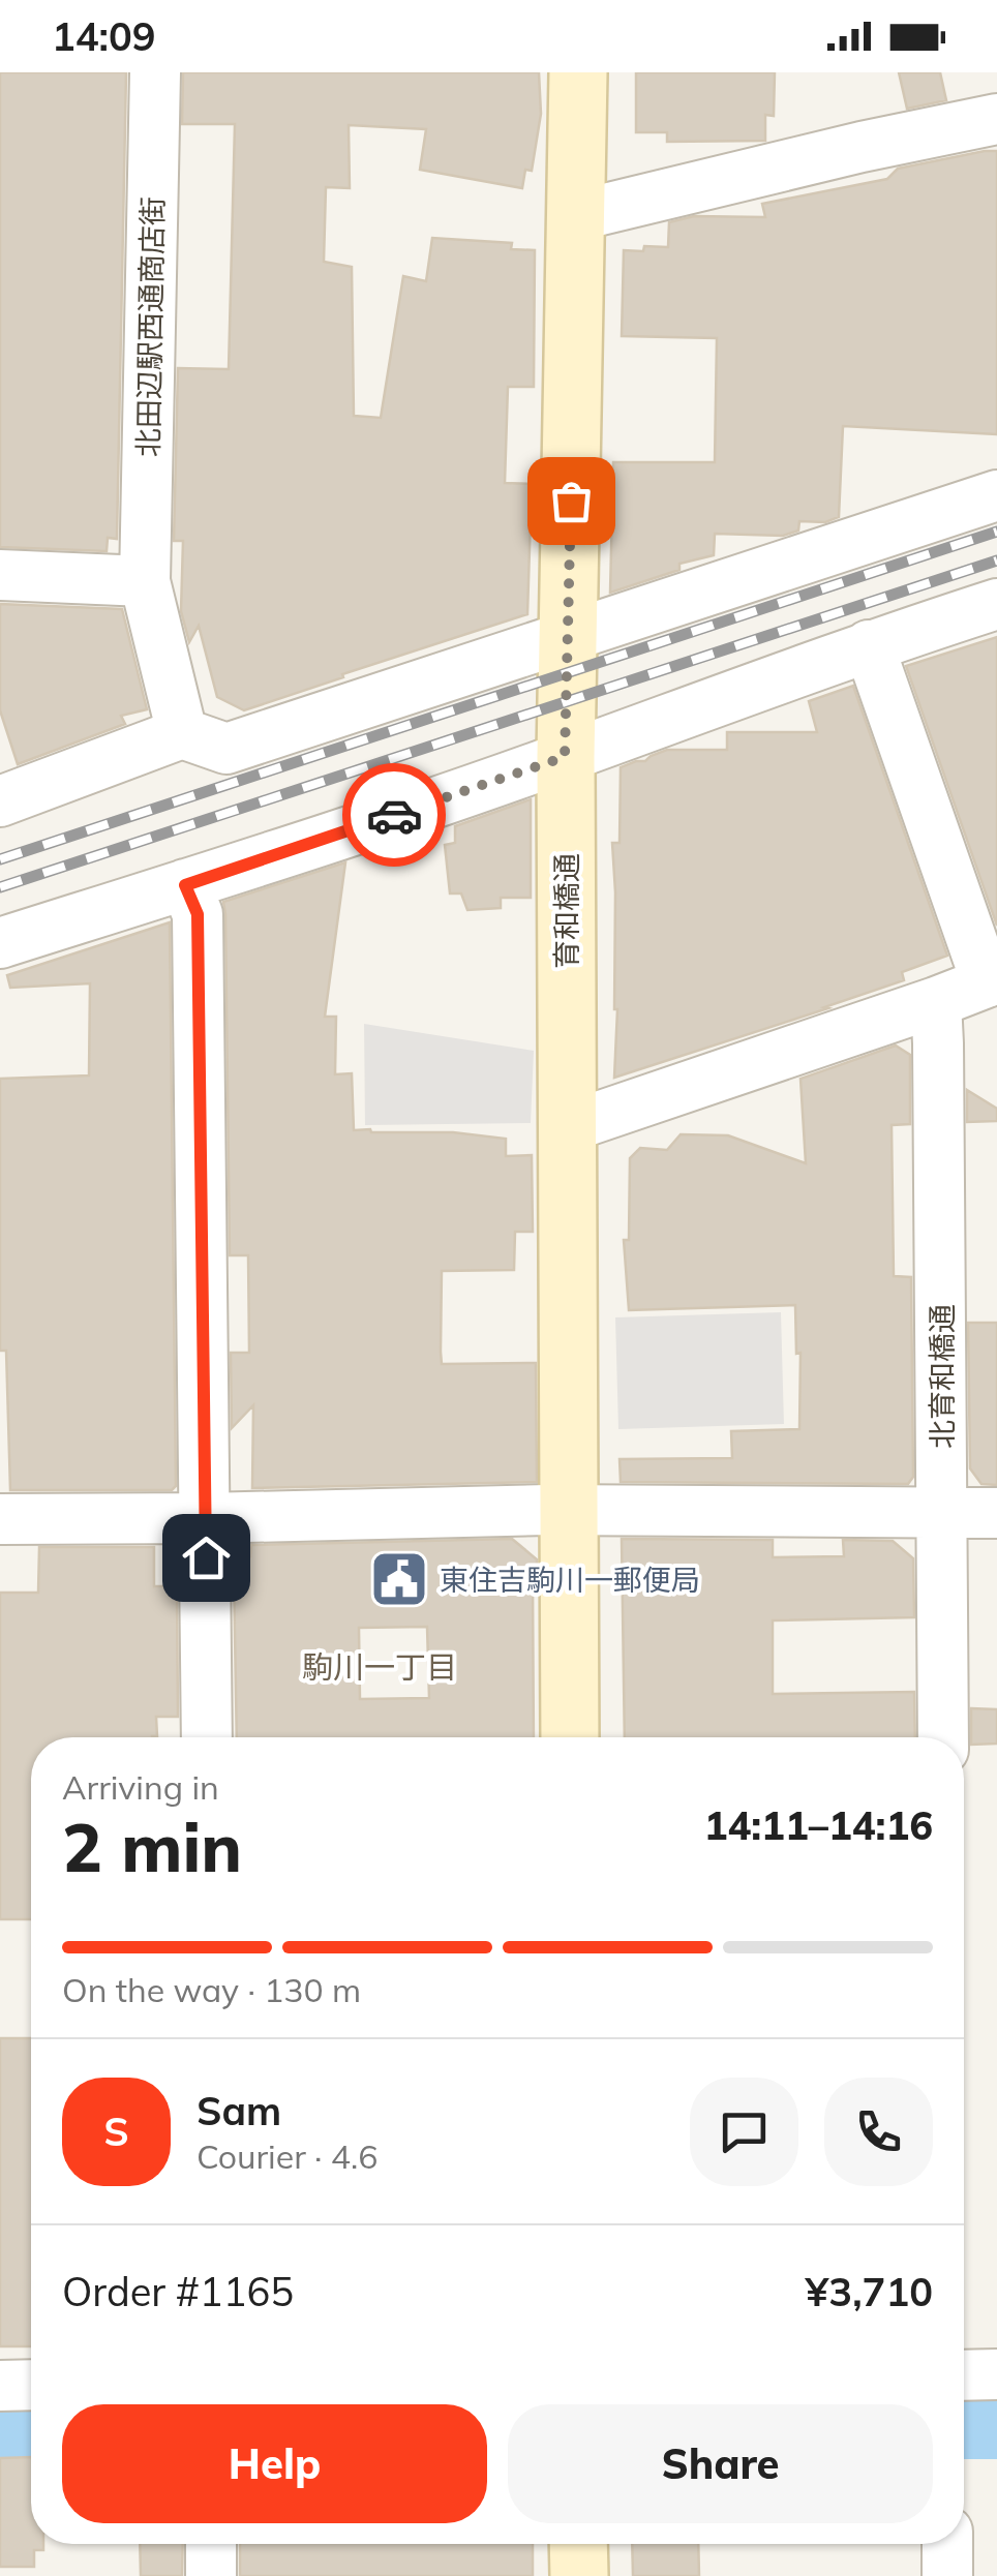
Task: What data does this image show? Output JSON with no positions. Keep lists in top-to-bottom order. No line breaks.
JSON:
{"streets":{"street":["北田辺駅西通商店街","育和橋通","北育和橋通"]},"districts":["駒川一丁目"],"places":{"public building":["東住吉駒川一郵便局"]},"page":{"status":"14:09","heading":["2 min","Arriving in","14:11–14:16"],"panel":["Sam","Courier · 4.6","Order #1165","¥3,710"],"bar":"On the way · 130 m","round":"S","buttons":["Help","Share"]}}
